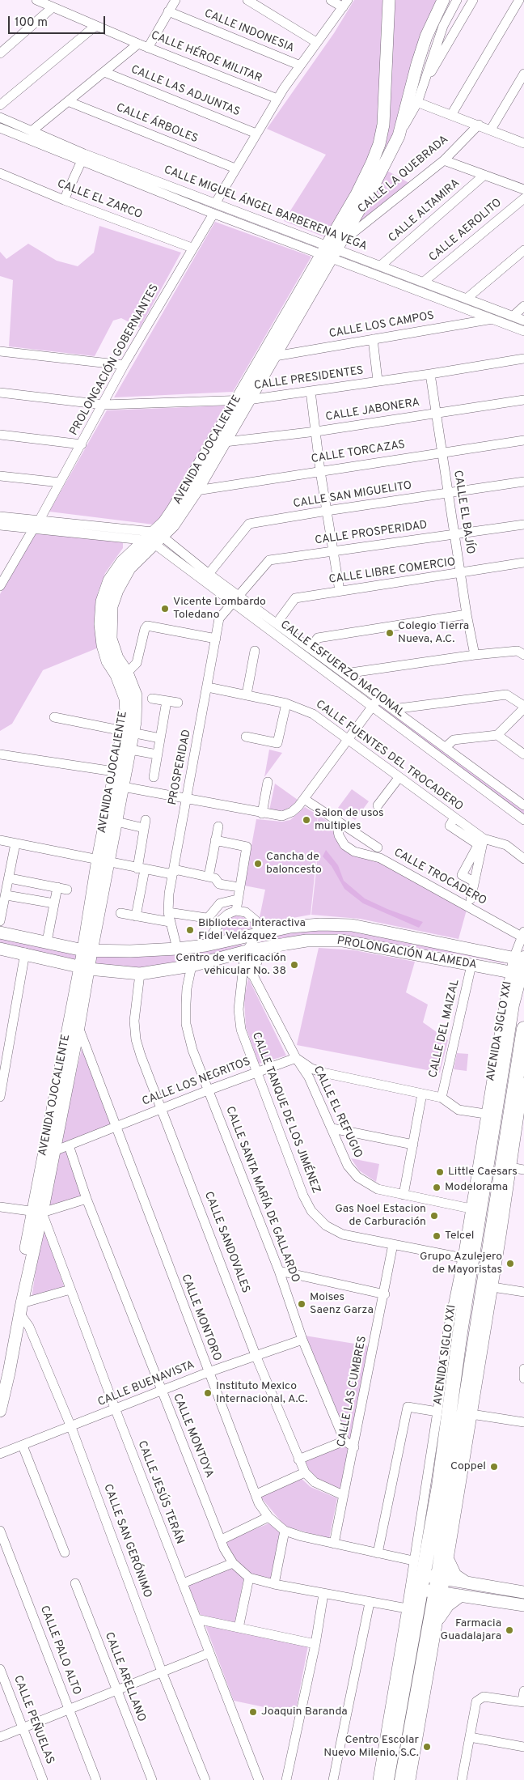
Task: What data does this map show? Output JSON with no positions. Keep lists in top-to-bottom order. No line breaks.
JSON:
{"streets":{"highway":["AVENIDA SIGLO XXI"],"main road":["AVENIDA OJOCALIENTE","PROLONGACIÓN ALAMEDA"],"street":["CALLE INDONESIA","CALLE HÉROE MILITAR","CALLE LAS ADJUNTAS","CALLE ÁRBOLES","CALLE LA QUEBRADA","CALLE EL ZARCO","CALLE MIGUEL ÁNGEL BARBERENA VEGA","CALLE ALTAMIRA","CALLE AEROLITO","CALLE LOS CAMPOS","PROLONGACIÓN GOBERNANTES","CALLE PRESIDENTES","CALLE JABONERA","CALLE TORCAZAS","CALLE SAN MIGUELITO","CALLE EL BAJÍO","CALLE PROSPERIDAD","CALLE LIBRE COMERCIO","CALLE ESFUERZO NACIONAL","CALLE FUENTES DEL TROCADERO","PROSPERIDAD","CALLE TROCADERO","CALLE DEL MAIZAL","CALLE LOS NEGRITOS","CALLE EL REFUGIO","CALLE TANQUE DE LOS JIMÉNEZ","CALLE SANTA MARÍA DE GALLARDO","CALLE SANDOVALES","CALLE MONTORO","CALLE BUENAVISTA","CALLE LAS CUMBRES","CALLE MONTOYA","CALLE JESÚS TERÁN","CALLE SAN GERÓNIMO","CALLE PALO ALTO","CALLE ARELLANO","CALLE PEÑUELAS"]},"crossings":[["CALLE LA QUEBRADA","CALLE MIGUEL ÁNGEL BARBERENA VEGA"],["CALLE LA QUEBRADA","AVENIDA OJOCALIENTE"],["CALLE EL ZARCO","PROLONGACIÓN GOBERNANTES"],["CALLE MIGUEL ÁNGEL BARBERENA VEGA","CALLE ALTAMIRA"],["CALLE MIGUEL ÁNGEL BARBERENA VEGA","CALLE AEROLITO"],["CALLE MIGUEL ÁNGEL BARBERENA VEGA","CALLE LOS CAMPOS"],["CALLE MIGUEL ÁNGEL BARBERENA VEGA","PROLONGACIÓN GOBERNANTES"],["CALLE MIGUEL ÁNGEL BARBERENA VEGA","AVENIDA OJOCALIENTE"],["CALLE LOS CAMPOS","AVENIDA OJOCALIENTE"],["PROLONGACIÓN GOBERNANTES","CALLE PRESIDENTES"],["CALLE PRESIDENTES","AVENIDA OJOCALIENTE"],["CALLE PRESIDENTES","CALLE EL BAJÍO"],["CALLE JABONERA","AVENIDA OJOCALIENTE"],["CALLE JABONERA","CALLE EL BAJÍO"],["AVENIDA OJOCALIENTE","CALLE TORCAZAS"],["AVENIDA OJOCALIENTE","CALLE ESFUERZO NACIONAL"],["AVENIDA OJOCALIENTE","PROLONGACIÓN ALAMEDA"],["AVENIDA OJOCALIENTE","CALLE LOS NEGRITOS"],["AVENIDA OJOCALIENTE","CALLE MONTORO"],["AVENIDA OJOCALIENTE","CALLE JESÚS TERÁN"],["AVENIDA OJOCALIENTE","CALLE SAN GERÓNIMO"],["CALLE TORCAZAS","CALLE EL BAJÍO"],["CALLE SAN MIGUELITO","CALLE EL BAJÍO"],["CALLE SAN MIGUELITO","CALLE ESFUERZO NACIONAL"],["CALLE EL BAJÍO","CALLE PROSPERIDAD"],["CALLE EL BAJÍO","CALLE LIBRE COMERCIO"],["CALLE PROSPERIDAD","CALLE ESFUERZO NACIONAL"],["CALLE PROSPERIDAD","PROSPERIDAD"],["CALLE LIBRE COMERCIO","CALLE ESFUERZO NACIONAL"],["CALLE ESFUERZO NACIONAL","PROSPERIDAD"],["CALLE FUENTES DEL TROCADERO","PROSPERIDAD"],["PROSPERIDAD","PROLONGACIÓN ALAMEDA"],["CALLE TROCADERO","AVENIDA SIGLO XXI"],["PROLONGACIÓN ALAMEDA","CALLE DEL MAIZAL"],["PROLONGACIÓN ALAMEDA","AVENIDA SIGLO XXI"],["PROLONGACIÓN ALAMEDA","CALLE EL REFUGIO"],["PROLONGACIÓN ALAMEDA","CALLE TANQUE DE LOS JIMÉNEZ"],["PROLONGACIÓN ALAMEDA","CALLE SANTA MARÍA DE GALLARDO"],["PROLONGACIÓN ALAMEDA","CALLE SANDOVALES"],["AVENIDA SIGLO XXI","CALLE EL REFUGIO"],["AVENIDA SIGLO XXI","CALLE TANQUE DE LOS JIMÉNEZ"],["AVENIDA SIGLO XXI","CALLE MONTORO"],["AVENIDA SIGLO XXI","CALLE MONTOYA"],["CALLE LOS NEGRITOS","CALLE EL REFUGIO"],["CALLE LOS NEGRITOS","CALLE TANQUE DE LOS JIMÉNEZ"],["CALLE LOS NEGRITOS","CALLE SANTA MARÍA DE GALLARDO"],["CALLE LOS NEGRITOS","CALLE SANDOVALES"],["CALLE LOS NEGRITOS","CALLE MONTORO"],["CALLE LOS NEGRITOS","CALLE MONTOYA"],["CALLE EL REFUGIO","CALLE TANQUE DE LOS JIMÉNEZ"],["CALLE TANQUE DE LOS JIMÉNEZ","CALLE LAS CUMBRES"],["CALLE SANTA MARÍA DE GALLARDO","CALLE BUENAVISTA"],["CALLE SANDOVALES","CALLE BUENAVISTA"],["CALLE SANDOVALES","CALLE LAS CUMBRES"],["CALLE MONTORO","CALLE BUENAVISTA"],["CALLE MONTORO","CALLE LAS CUMBRES"],["CALLE BUENAVISTA","CALLE MONTOYA"],["CALLE BUENAVISTA","CALLE JESÚS TERÁN"],["CALLE BUENAVISTA","CALLE SAN GERÓNIMO"]],"places":["Vicente Lombardo Toledano","Colegio Tierra Nueva, A.C.","Salon de usos multiples","Cancha de baloncesto","Biblioteca Interactiva Fidel Velázquez","Centro de verificación vehicular No. 38","Little Caesars","Modelorama","Gas Noel Estacion de Carburación","Telcel","Grupo Azulejero de Mayoristas","Moises Saenz Garza","Instituto Mexico Internacional, A.C.","Coppel","Farmacia Guadalajara","Joaquin Baranda","Centro Escolar Nuevo Milenio, S.C."],"scale_bar":"100 m"}
